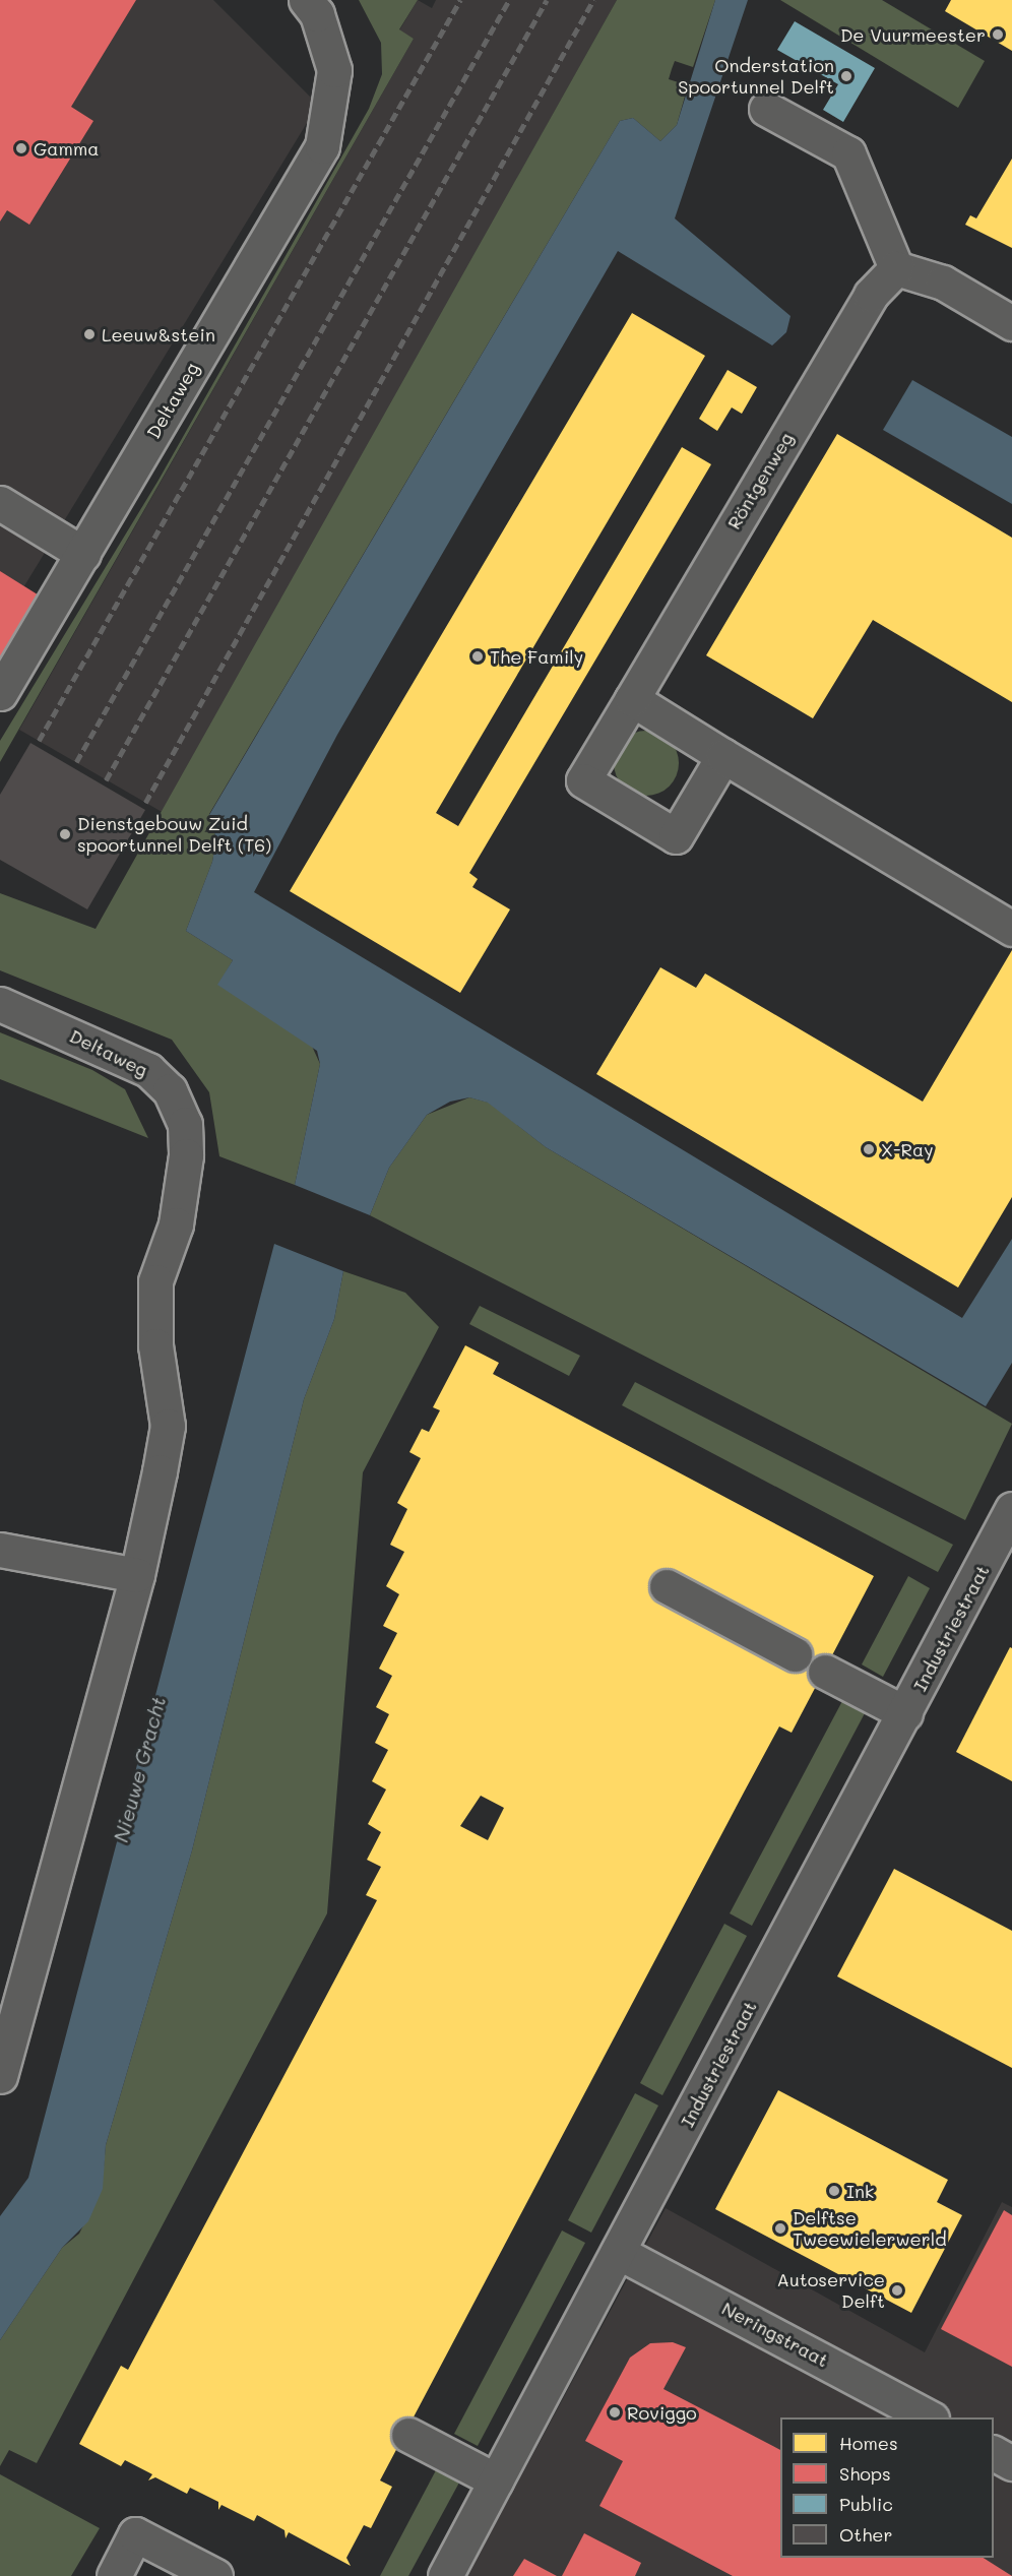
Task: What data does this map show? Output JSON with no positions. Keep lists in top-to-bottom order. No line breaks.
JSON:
{"streets":{"street":["Deltaweg","Röntgenweg","Industriestraat","Neringstraat"]},"crossings":[["Industriestraat","Neringstraat"]],"water":["Nieuwe Gracht"],"places":["De Vuurmeester","Onderstation Spoortunnel Delft","Gamma","Leeuw&stein","The Family","Dienstgebouw Zuid spoortunnel Delft (T6)","X-Ray","Ink","Delftse Tweewielerwerld","Autoservice Delft","Roviggo"],"legend":["Homes","Shops","Public","Other"]}
